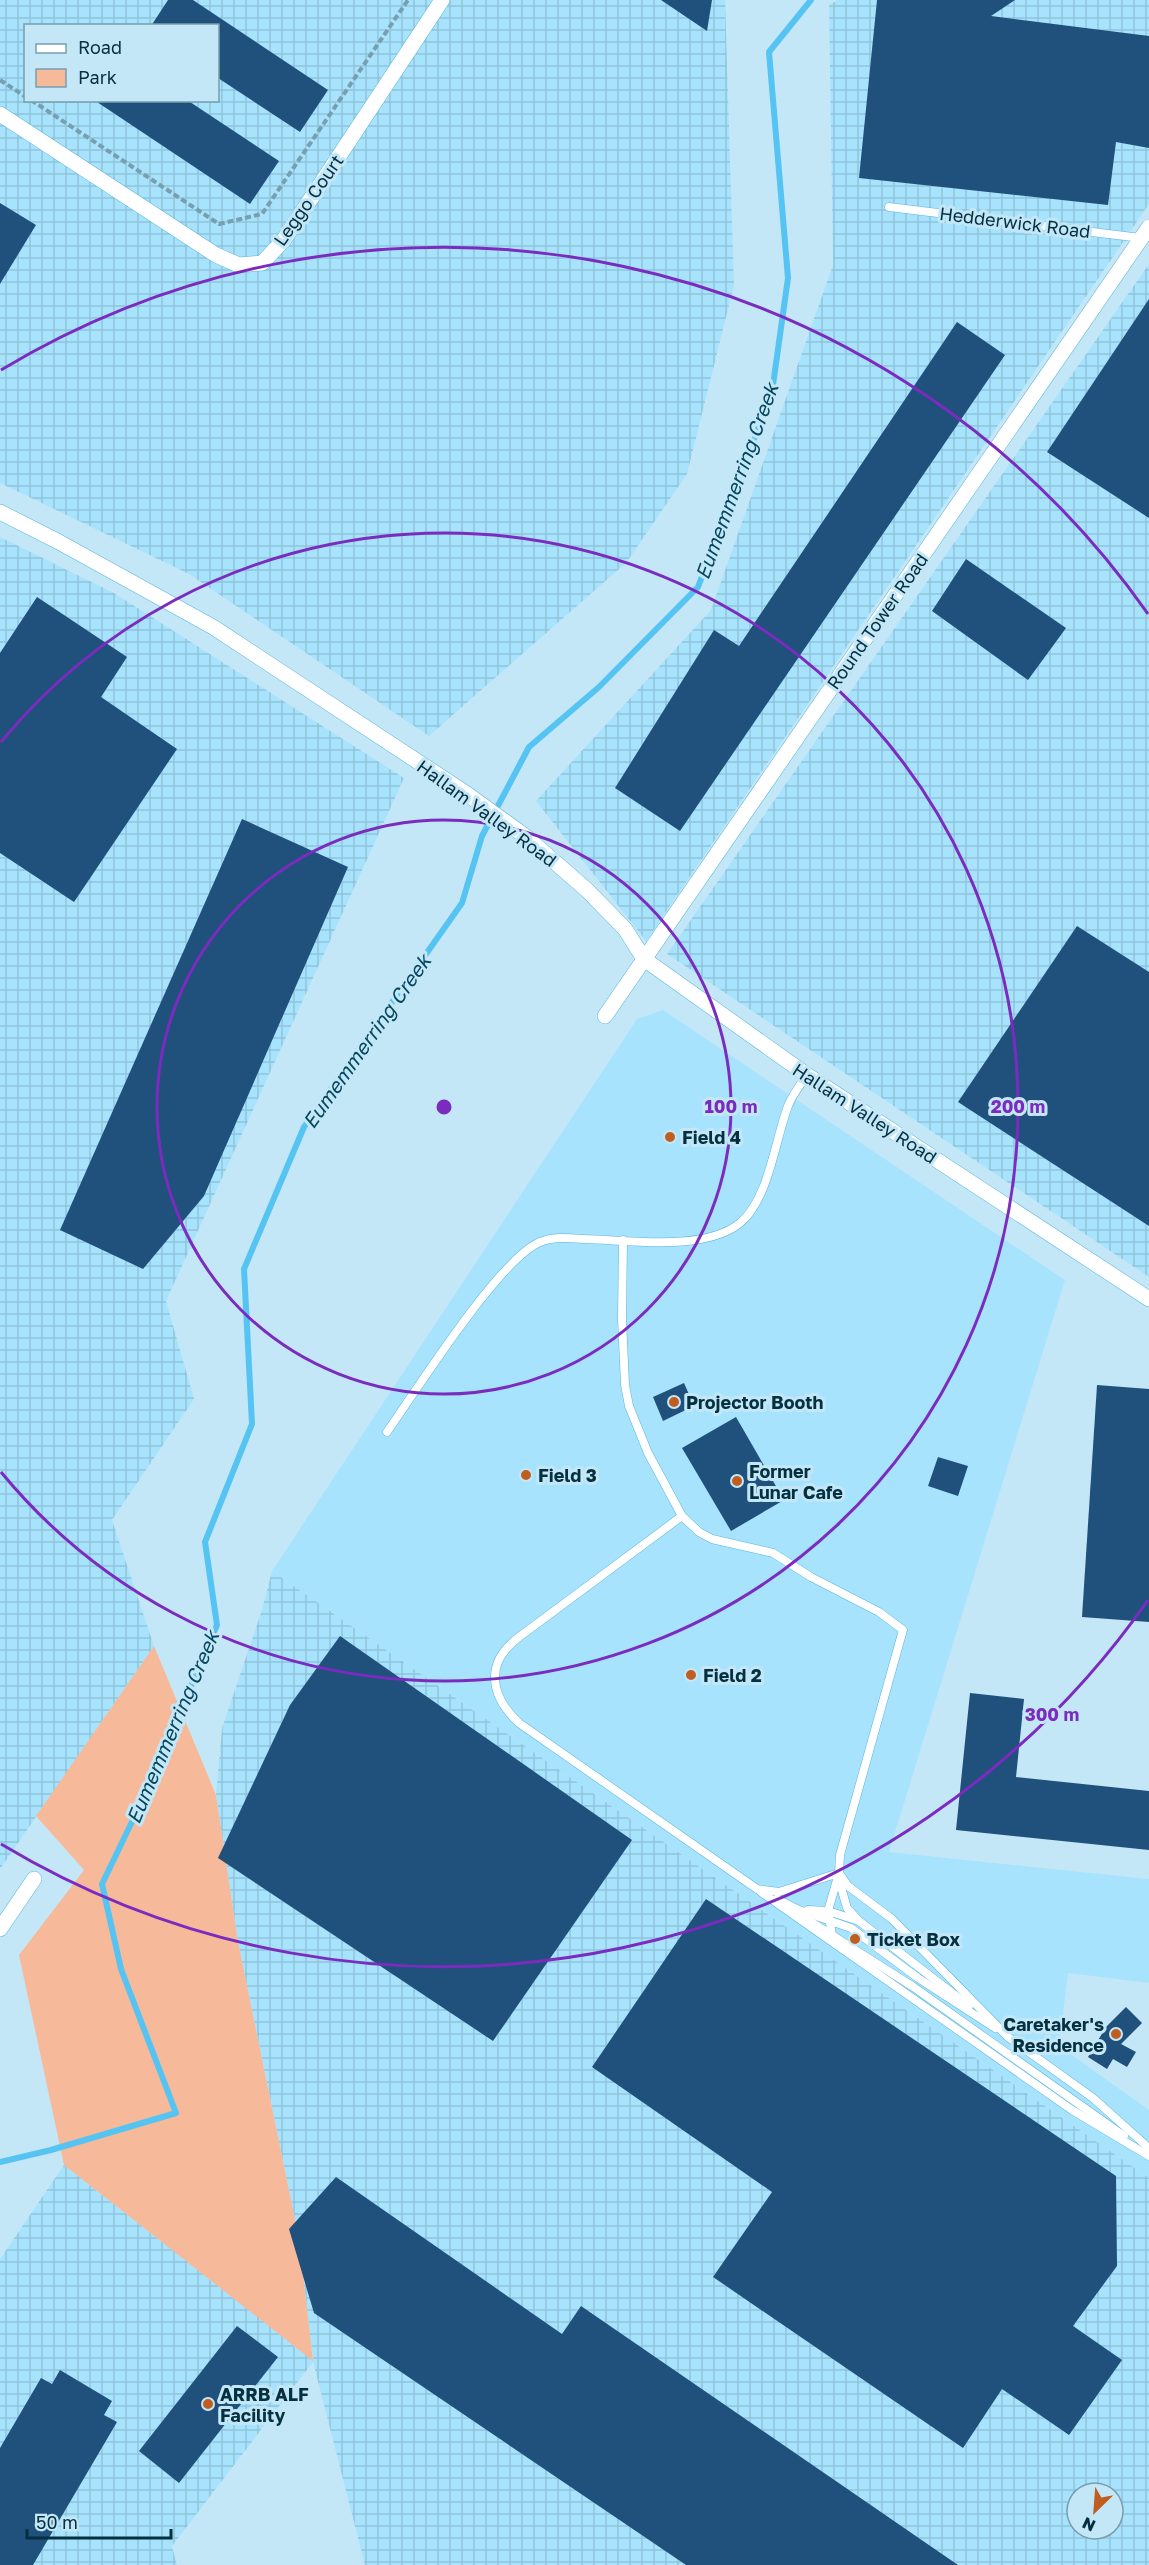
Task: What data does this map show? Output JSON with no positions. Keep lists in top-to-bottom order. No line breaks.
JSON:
{"streets":{"street":["Leggo Court","Round Tower Road","Hallam Valley Road"],"lane":["Hedderwick Road"]},"crossings":[["Hedderwick Road","Round Tower Road"],["Round Tower Road","Hallam Valley Road"]],"water":["Eumemmerring Creek"],"places":["Field 4","Projector Booth","Field 3","Former Lunar Cafe","Field 2","Ticket Box","Caretaker's Residence","ARRB ALF Facility"],"legend":["Road","Park"],"scale_bar":"50 m","north":"bottom left","rings":["100 m","200 m","300 m"]}
